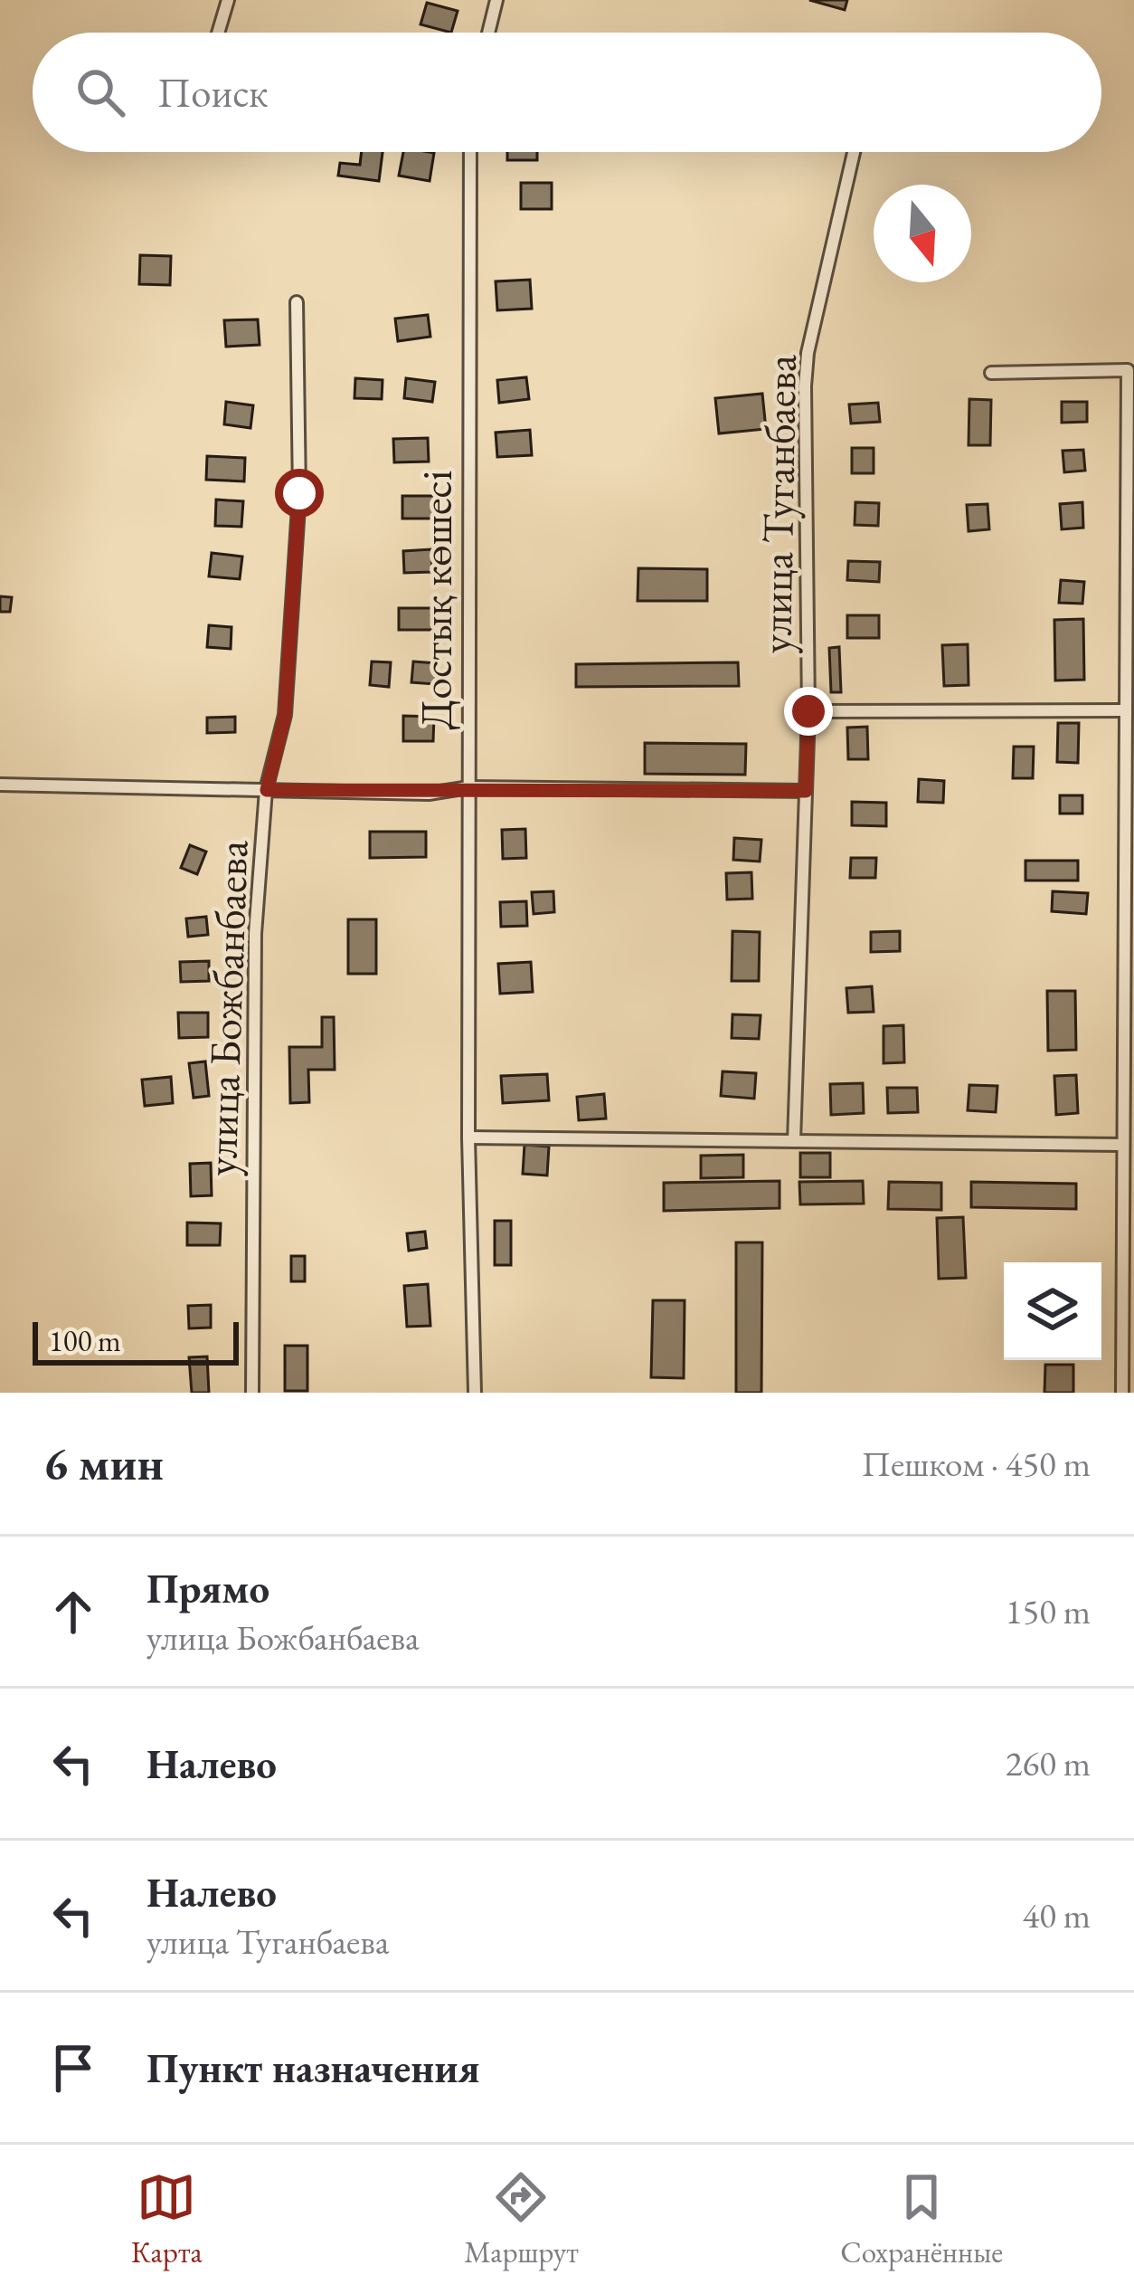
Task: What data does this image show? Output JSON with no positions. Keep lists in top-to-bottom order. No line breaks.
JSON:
{"streets":{"street":["улица Туганбаева","Достық көшесі","улица Божбанбаева"]},"scale_bar":"100 m","north":"bottom","page":{"search":"Поиск","scale":"100 m","heading":["6 мин","Пешком · 450 m"],"list":[["Прямо","улица Божбанбаева","150 m"],["Налево","260 m"],["Налево","улица Туганбаева","40 m"],"Пункт назначения"],"nav":["Карта","Маршрут","Сохранённые"]}}
